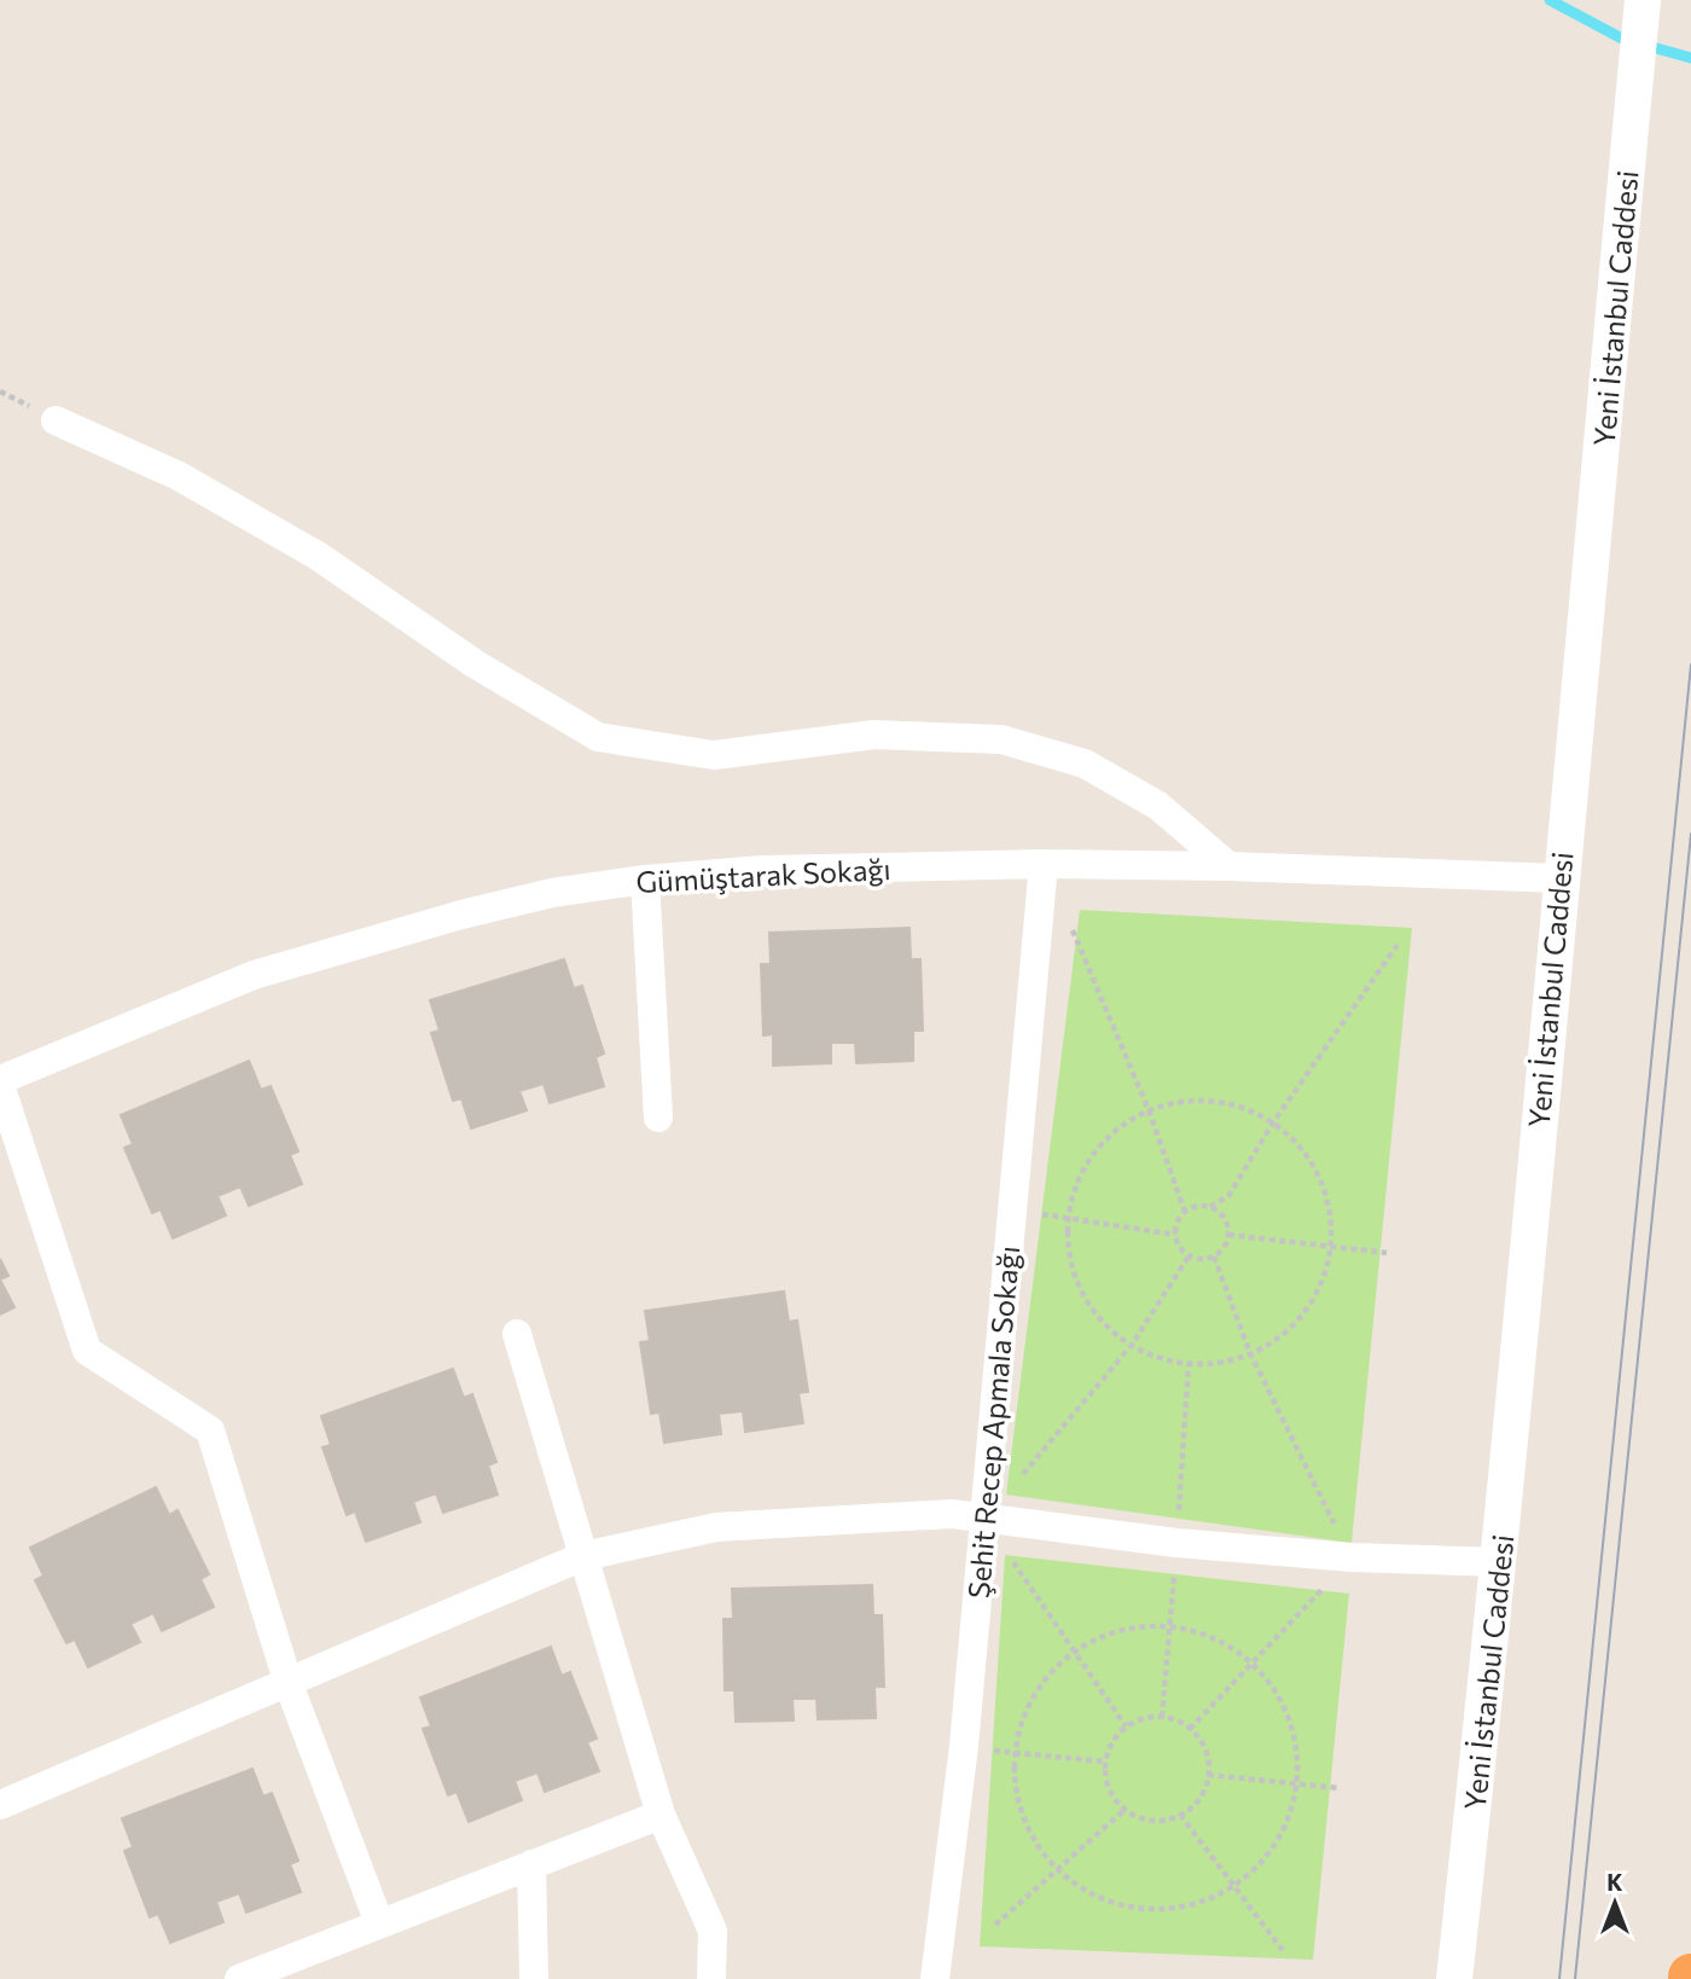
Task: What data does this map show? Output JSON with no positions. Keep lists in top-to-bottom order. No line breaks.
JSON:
{"streets":{"street":["Yeni İstanbul Caddesi","Gümüştarak Sokağı","Şehit Recep Apmala Sokağı"]},"crossings":[["Yeni İstanbul Caddesi","Gümüştarak Sokağı"],["Gümüştarak Sokağı","Şehit Recep Apmala Sokağı"]],"north":"top"}
